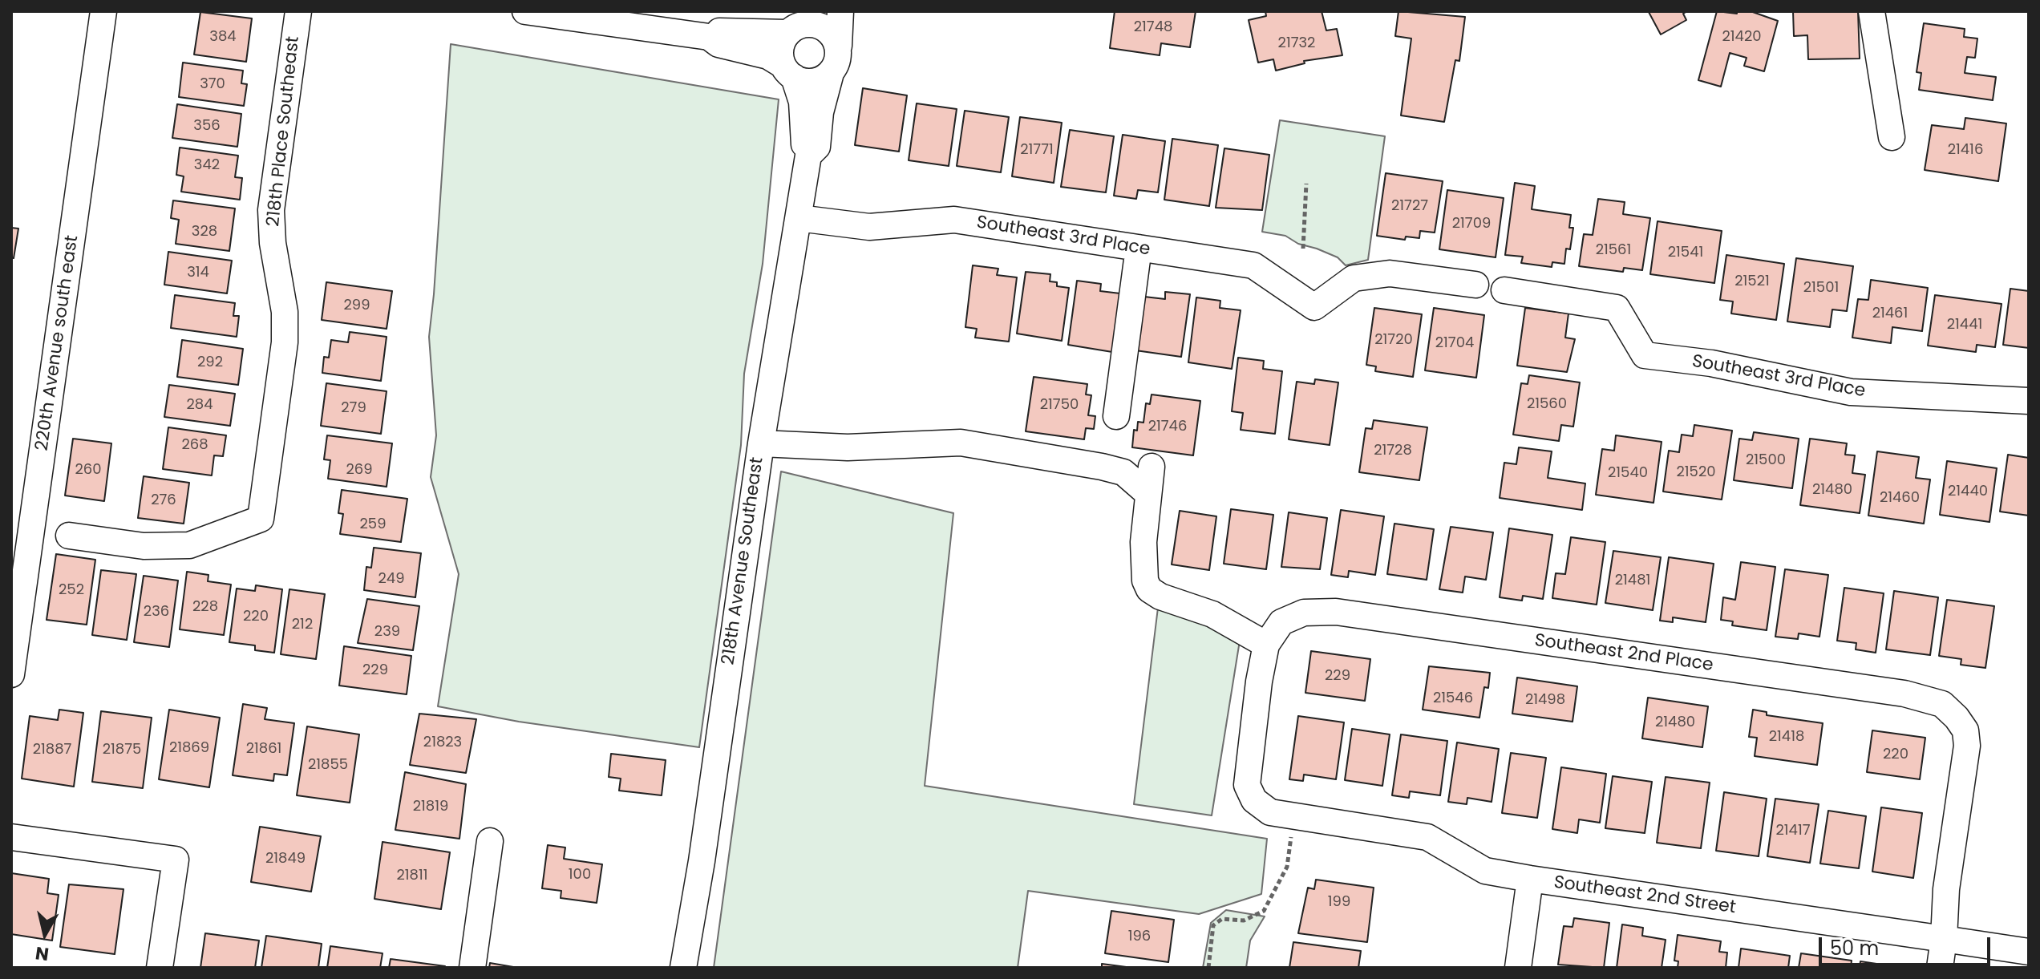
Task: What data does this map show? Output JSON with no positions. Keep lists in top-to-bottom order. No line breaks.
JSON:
{"streets":{"street":["218th Place Southeast","Southeast 3rd Place","220th Avenue south east","218th Avenue Southeast","Southeast 2nd Place","Southeast 2nd Street"]},"crossings":[["Southeast 3rd Place","218th Avenue Southeast"],["Southeast 2nd Place","Southeast 2nd Street"]],"house_numbers":["21748","384","21420","21732","370","356","21771","21416","342","21727","21709","328","21561","21541","314","21521","21501","299","21461","21441","21720","21704","292","21560","284","21750","279","21746","268","21728","21500","260","269","21520","21540","21480","21440","21460","276","259","249","21481","252","228","236","220","212","239","229","229","21546","21498","21480","21418","21823","21869","21861","21887","21875","220","21855","21819","21417","21849","100","21811","199","196"],"scale_bar":"50 m","north":"bottom"}
